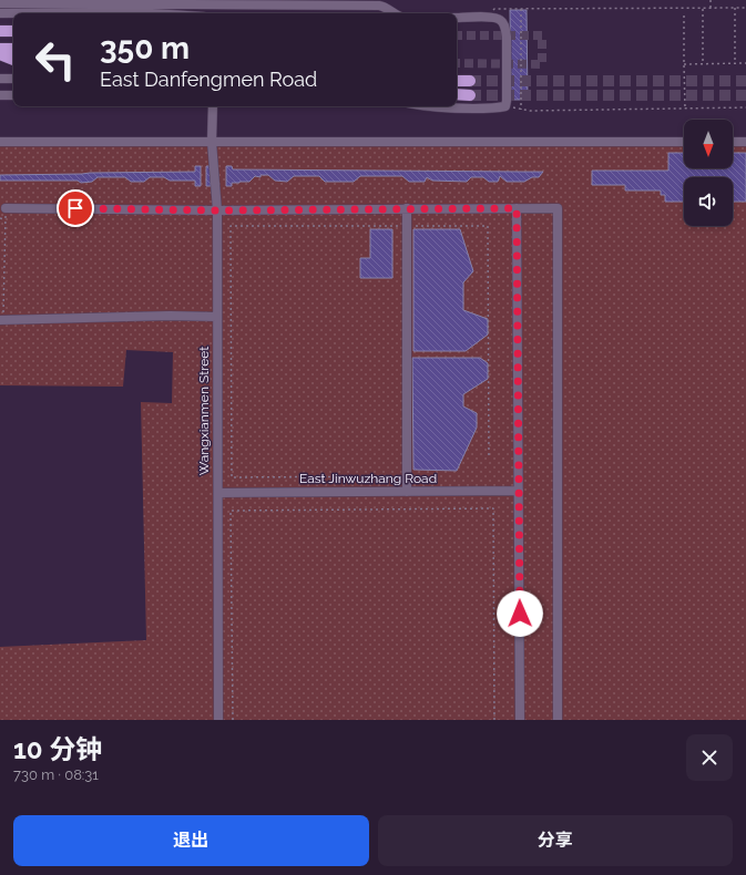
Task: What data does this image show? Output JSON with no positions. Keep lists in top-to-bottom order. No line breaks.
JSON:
{"streets":{"street":["Wangxianmen Street","East Jinwuzhang Road"]},"crossings":[["Wangxianmen Street","East Jinwuzhang Road"]],"north":"bottom","page":{"turn":["350 m","East Danfengmen Road"],"heading":["10 分钟","730 m · 08:31"],"buttons":["退出","分享"]}}
